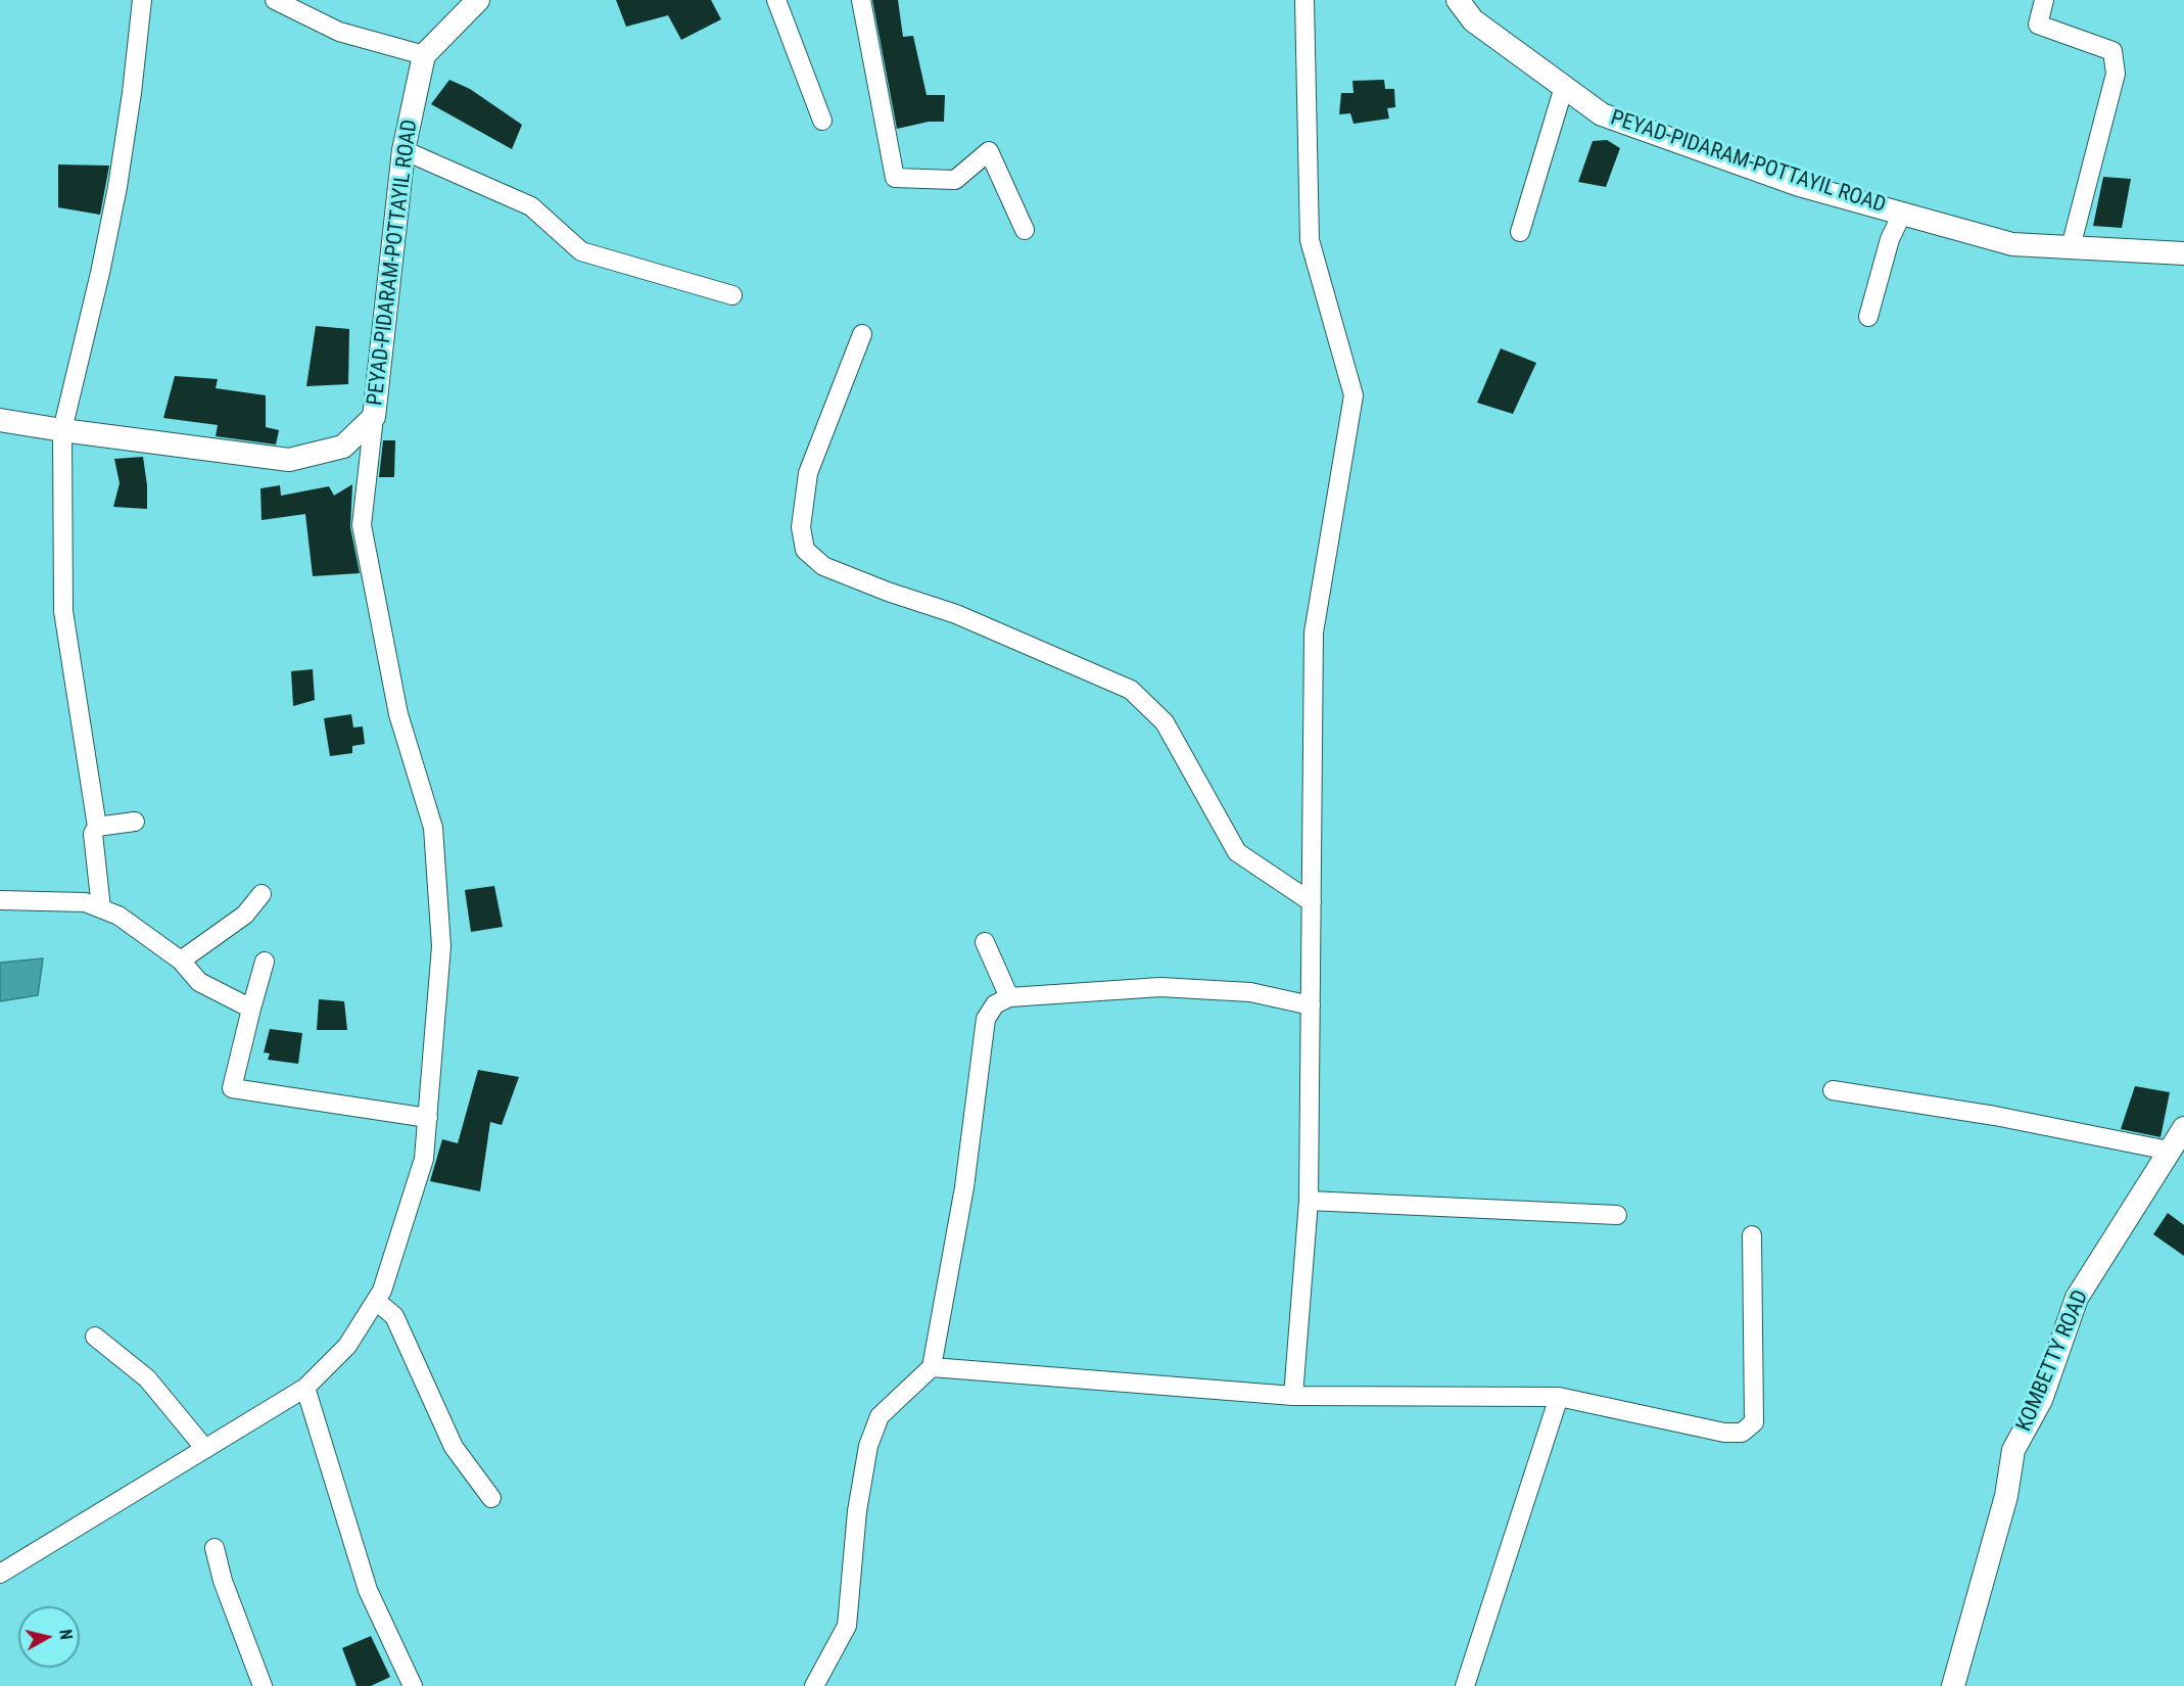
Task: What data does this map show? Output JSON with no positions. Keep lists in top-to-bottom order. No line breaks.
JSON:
{"streets":{"street":["PEYAD-PIDARAM-POTTAYIL ROAD","KOMBETTY ROAD"]},"north":"right"}
